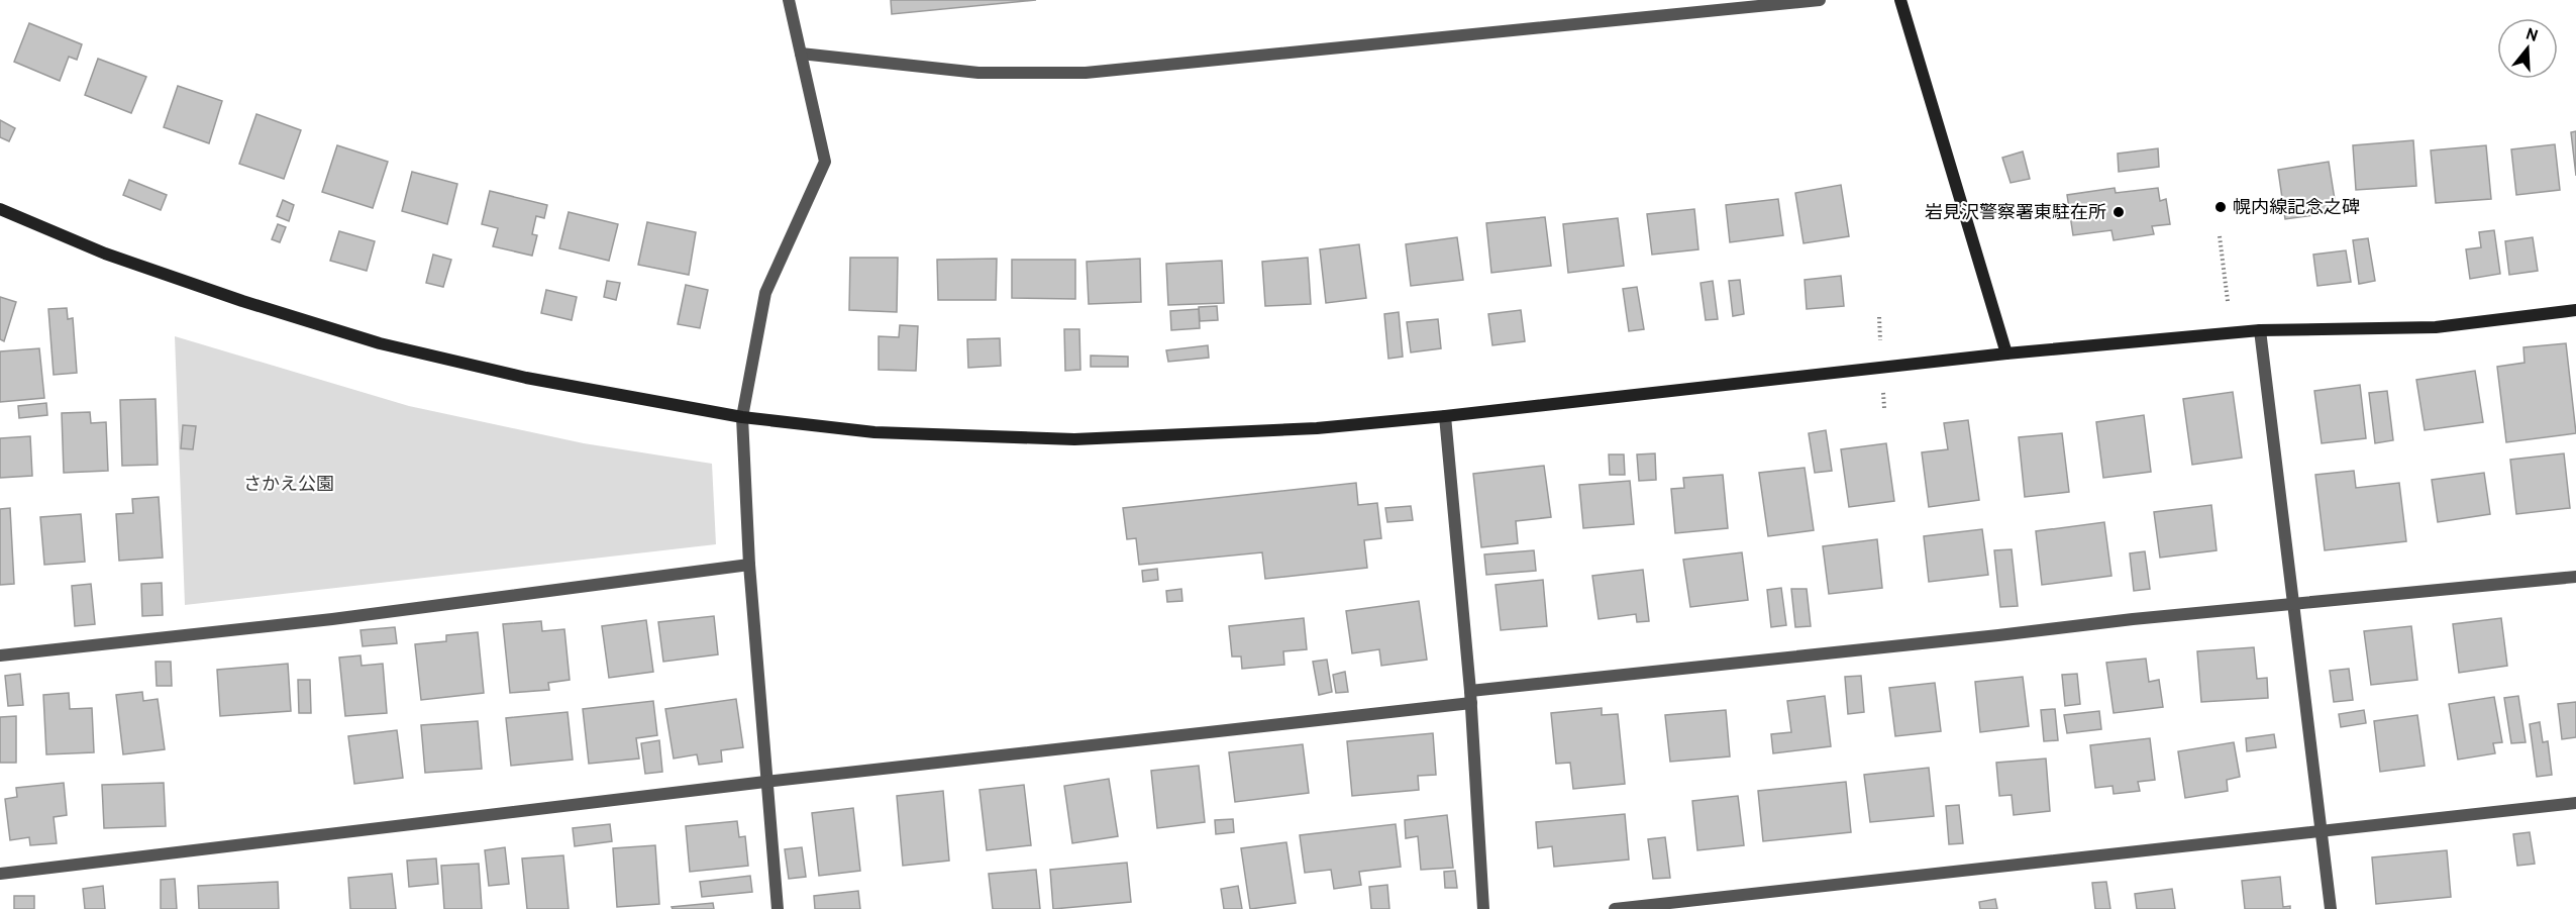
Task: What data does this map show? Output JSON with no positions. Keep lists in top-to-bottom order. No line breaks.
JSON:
{"parks":["さかえ公園"],"places":["幌内線記念之碑","岩見沢警察署東駐在所"],"north":"top"}
